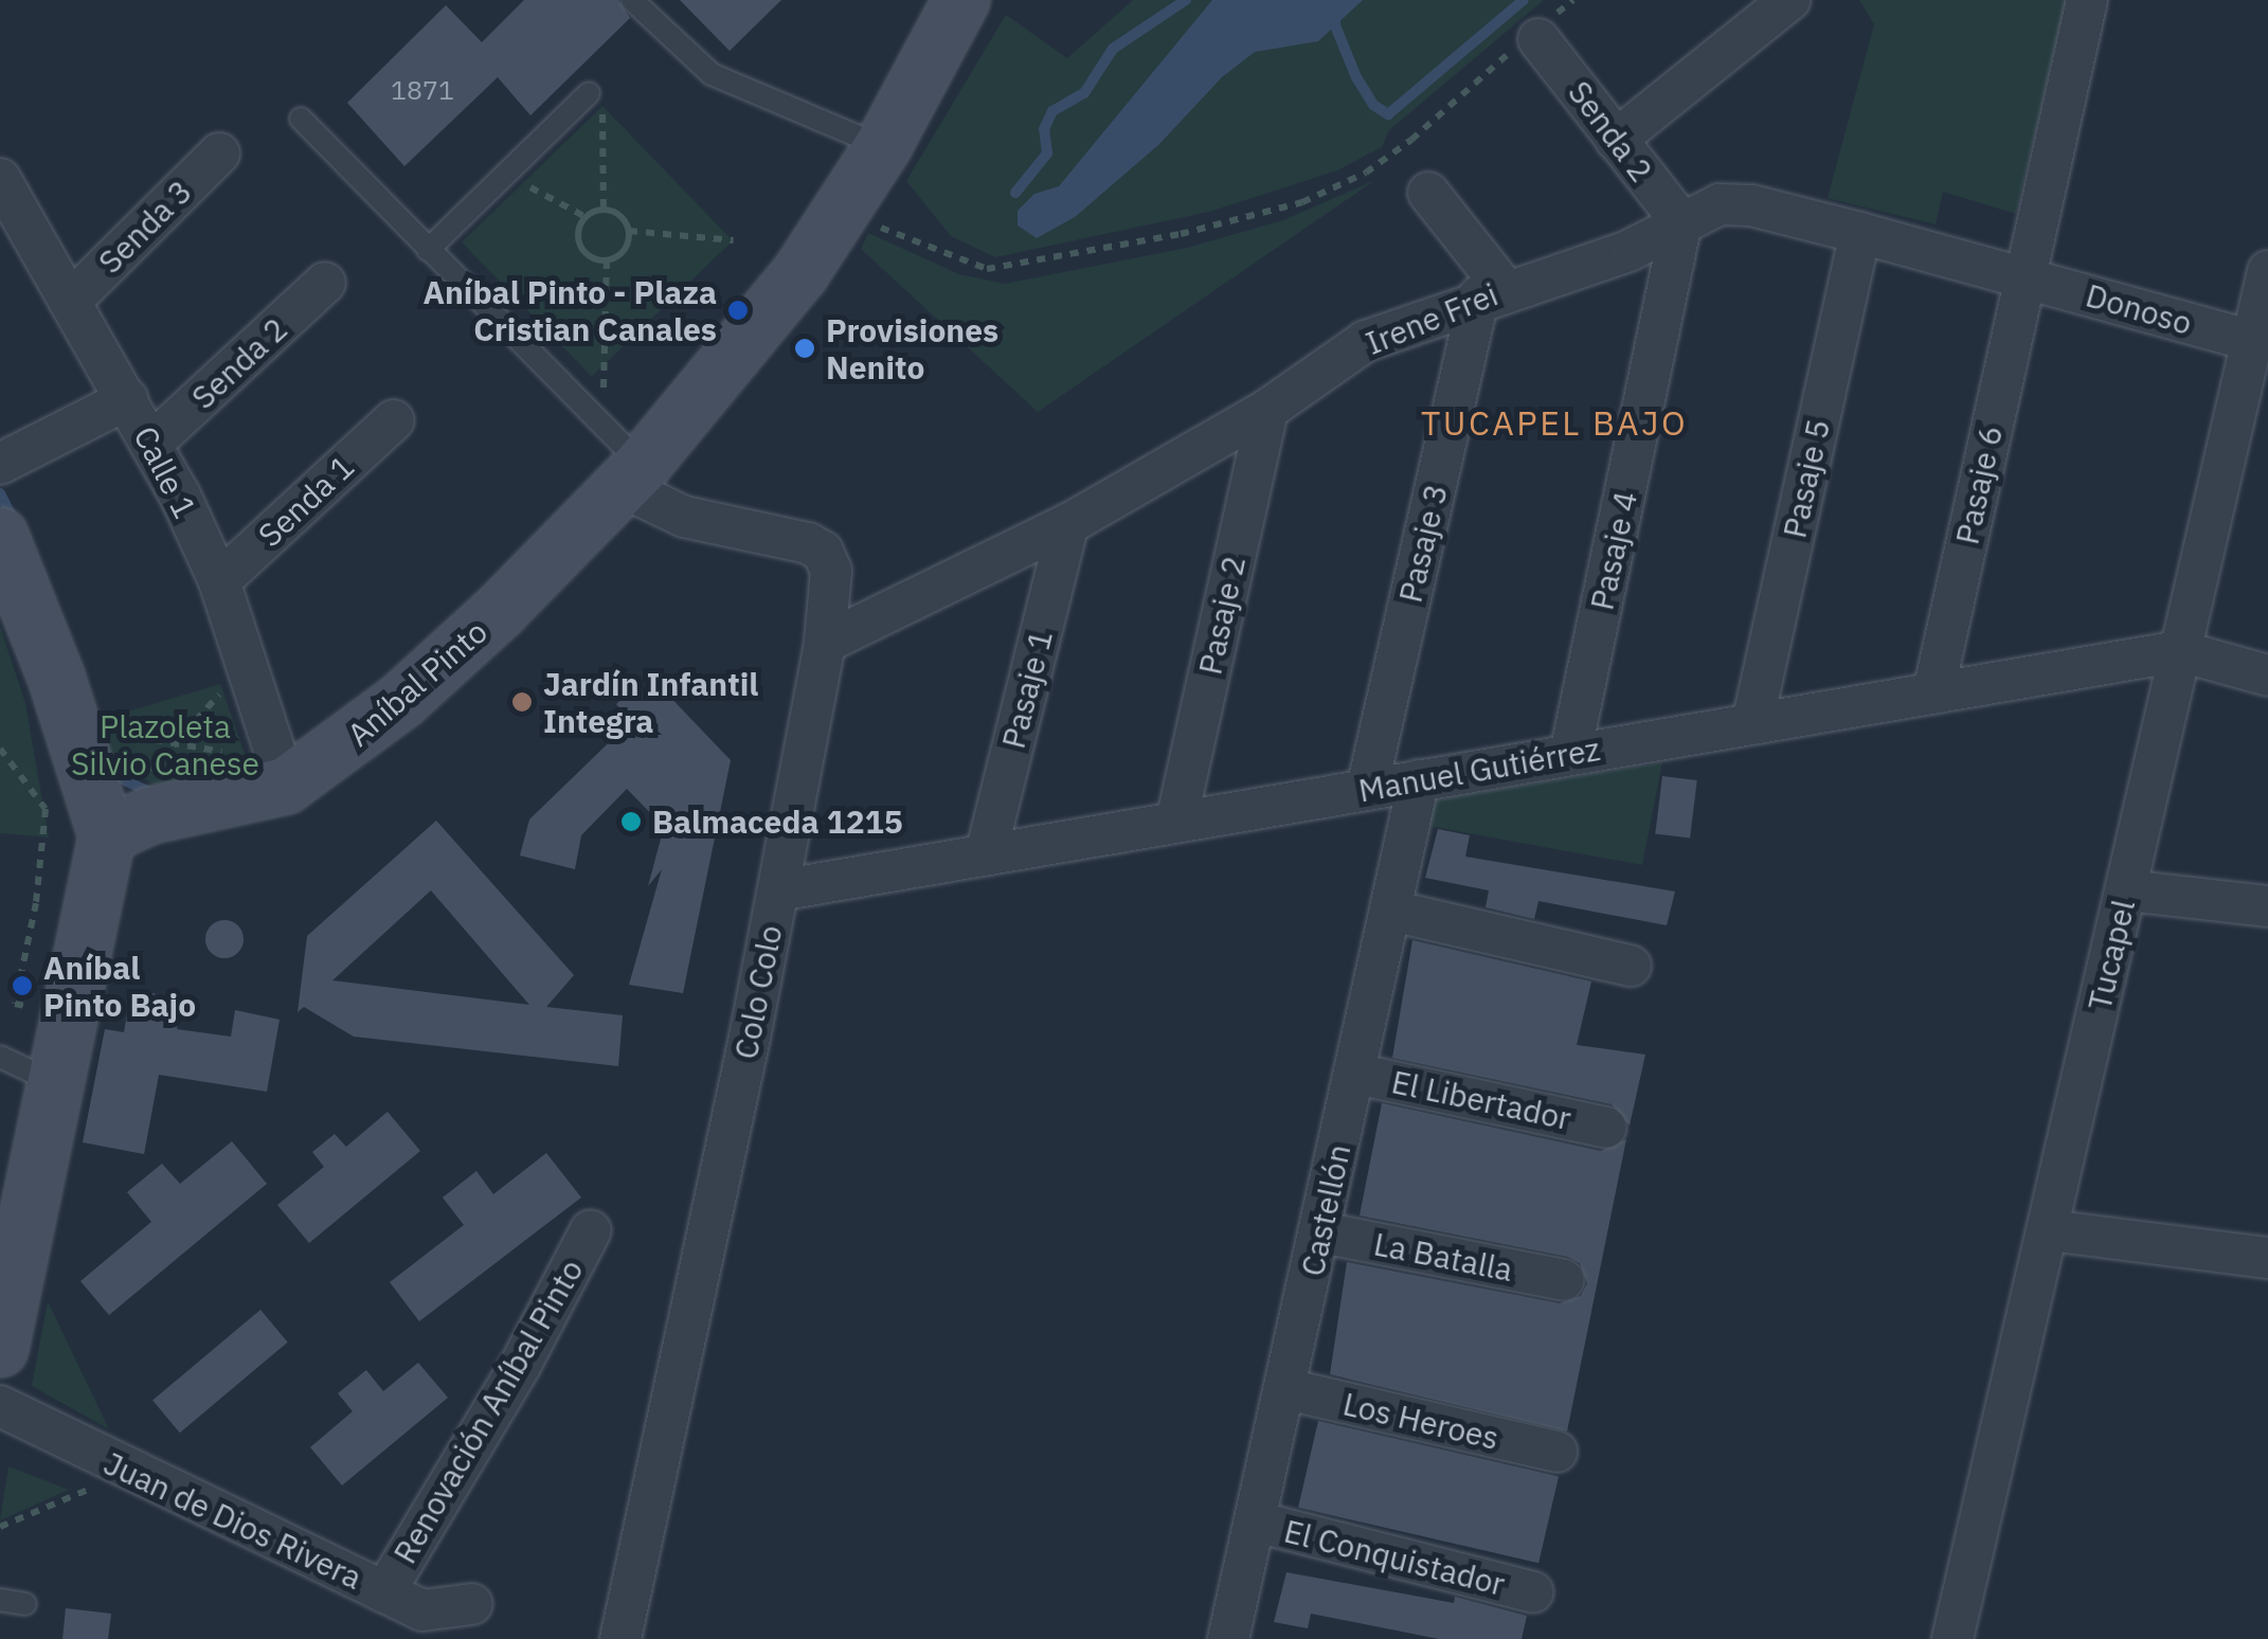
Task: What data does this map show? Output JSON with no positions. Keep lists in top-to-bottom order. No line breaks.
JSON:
{"streets":{"street":["Senda 2","Senda 3","Donoso","Irene Frei","Calle 1","Pasaje 5","Pasaje 6","Senda 1","Pasaje 3","Pasaje 4","Pasaje 2","Aníbal Pinto","Pasaje 1","Manuel Gutiérrez","Tucapel","Colo Colo","El Libertador","Castellón","La Batalla","Renovación Aníbal Pinto","Los Heroes","Juan de Dios Rivera","El Conquistador"]},"crossings":[["Senda 2","Irene Frei"],["Senda 2","Calle 1"],["Senda 2","Pasaje 4"],["Senda 3","Calle 1"],["Donoso","Irene Frei"],["Donoso","Pasaje 6"],["Donoso","Tucapel"],["Irene Frei","Pasaje 5"],["Irene Frei","Pasaje 6"],["Irene Frei","Pasaje 3"],["Irene Frei","Pasaje 4"],["Irene Frei","Pasaje 2"],["Irene Frei","Pasaje 1"],["Irene Frei","Colo Colo"],["Calle 1","Senda 1"],["Calle 1","Aníbal Pinto"],["Pasaje 5","Manuel Gutiérrez"],["Pasaje 6","Manuel Gutiérrez"],["Pasaje 3","Manuel Gutiérrez"],["Pasaje 4","Manuel Gutiérrez"],["Pasaje 2","Manuel Gutiérrez"],["Aníbal Pinto","Colo Colo"],["Pasaje 1","Manuel Gutiérrez"],["Manuel Gutiérrez","Tucapel"],["Manuel Gutiérrez","Colo Colo"],["Manuel Gutiérrez","Castellón"],["El Libertador","Castellón"],["Castellón","La Batalla"],["Castellón","Los Heroes"],["Castellón","El Conquistador"],["Renovación Aníbal Pinto","Juan de Dios Rivera"]],"districts":["TUCAPEL BAJO"],"parks":["Plazoleta Silvio Canese"],"places":["Aníbal Pinto - Plaza Cristian Canales","Provisiones Nenito","Jardín Infantil Integra","Balmaceda 1215","Aníbal Pinto Bajo"],"house_numbers":["1871"]}
